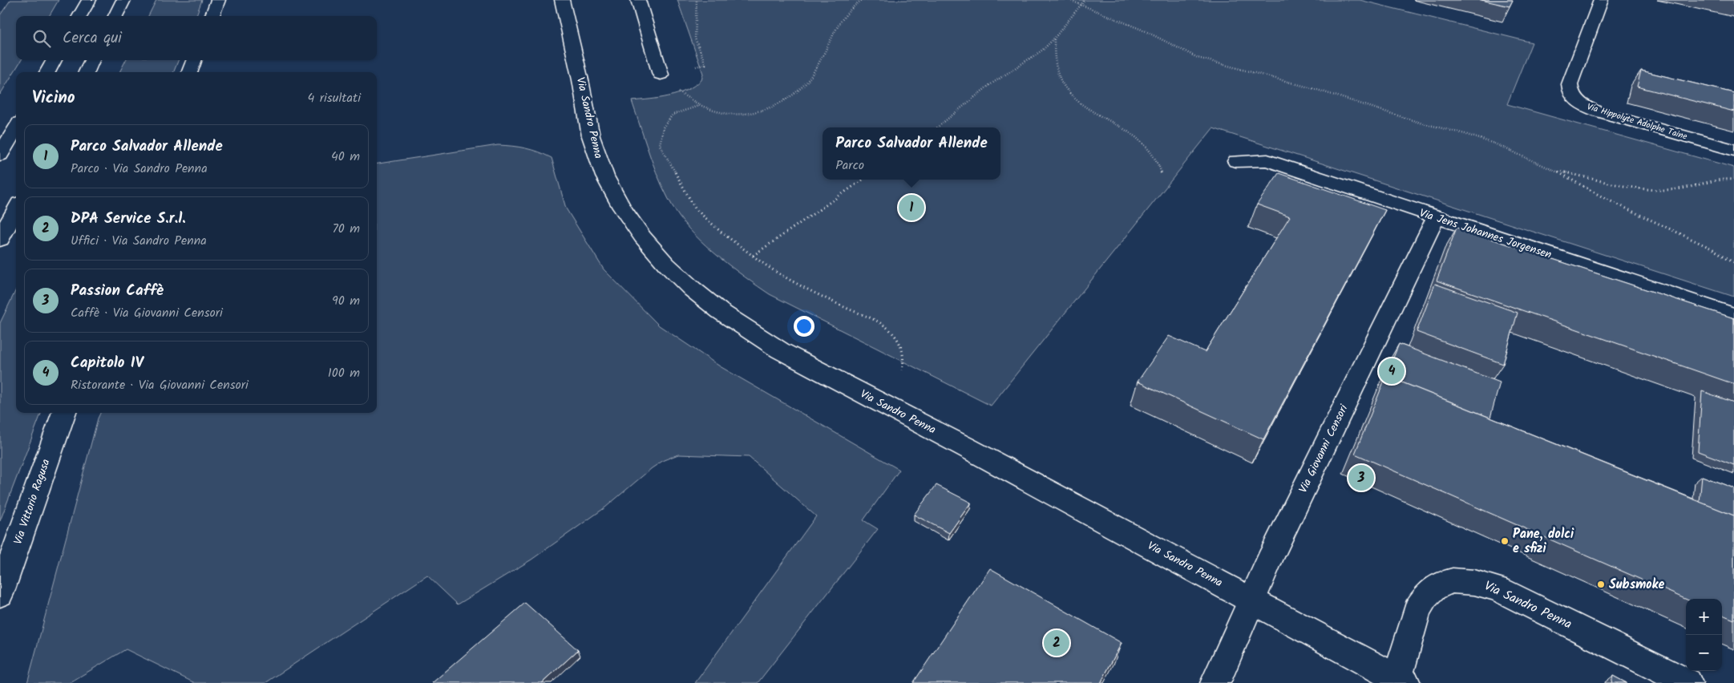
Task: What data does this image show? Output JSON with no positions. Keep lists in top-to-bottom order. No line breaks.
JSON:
{"streets":{"main road":["Via Sandro Penna","Via Hippolyte Adolphe Taine","Via Jens Johannes Jorgensen","Via Giovanni Censori","Via Vittorio Ragusa"]},"crossings":[["Via Sandro Penna","Via Giovanni Censori"],["Via Jens Johannes Jorgensen","Via Giovanni Censori"]],"places":["Pane, dolci e sfizi","Subsmoke"],"page":{"search":"Cerca qui","heading":["Vicino","4 risultati"],"list":[{"mark":"1","name":"Parco Salvador Allende","note":"Parco · Via Sandro Penna","value":"40 m"},{"mark":"2","name":"DPA Service S.r.l.","note":"Uffici · Via Sandro Penna","value":"70 m"},{"mark":"3","name":"Passion Caffè","note":"Caffè · Via Giovanni Censori","value":"90 m"},{"mark":"4","name":"Capitolo IV","note":"Ristorante · Via Giovanni Censori","value":"100 m"}],"popup":["Parco Salvador Allende","Parco"],"pins":["1","4","3","2"],"map_buttons":["+","−"]}}
